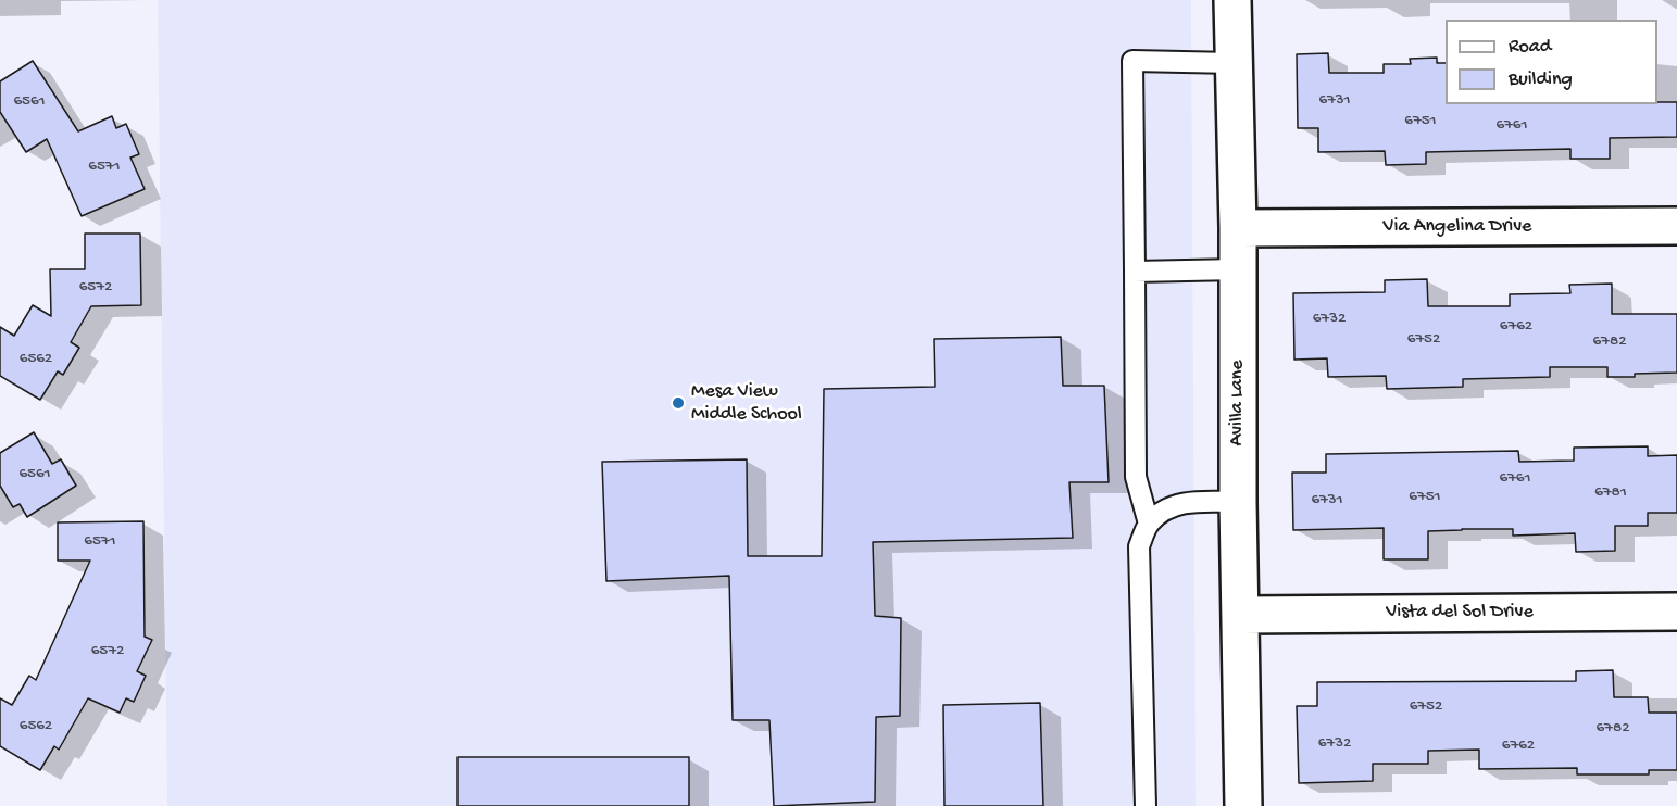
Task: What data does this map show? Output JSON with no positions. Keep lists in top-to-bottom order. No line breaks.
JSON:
{"streets":{"street":["Via Angelina Drive","Avilla Lane","Vista del Sol Drive"]},"crossings":[["Via Angelina Drive","Avilla Lane"],["Avilla Lane","Vista del Sol Drive"]],"places":["Mesa View Middle School"],"house_numbers":["6731","6561","6751","6761","6571","6572","6732","6762","6752","6782","6562","6561","6761","6781","6751","6731","6571","6572","6752","6562","6782","6732","6762"],"legend":["Road","Building"]}
